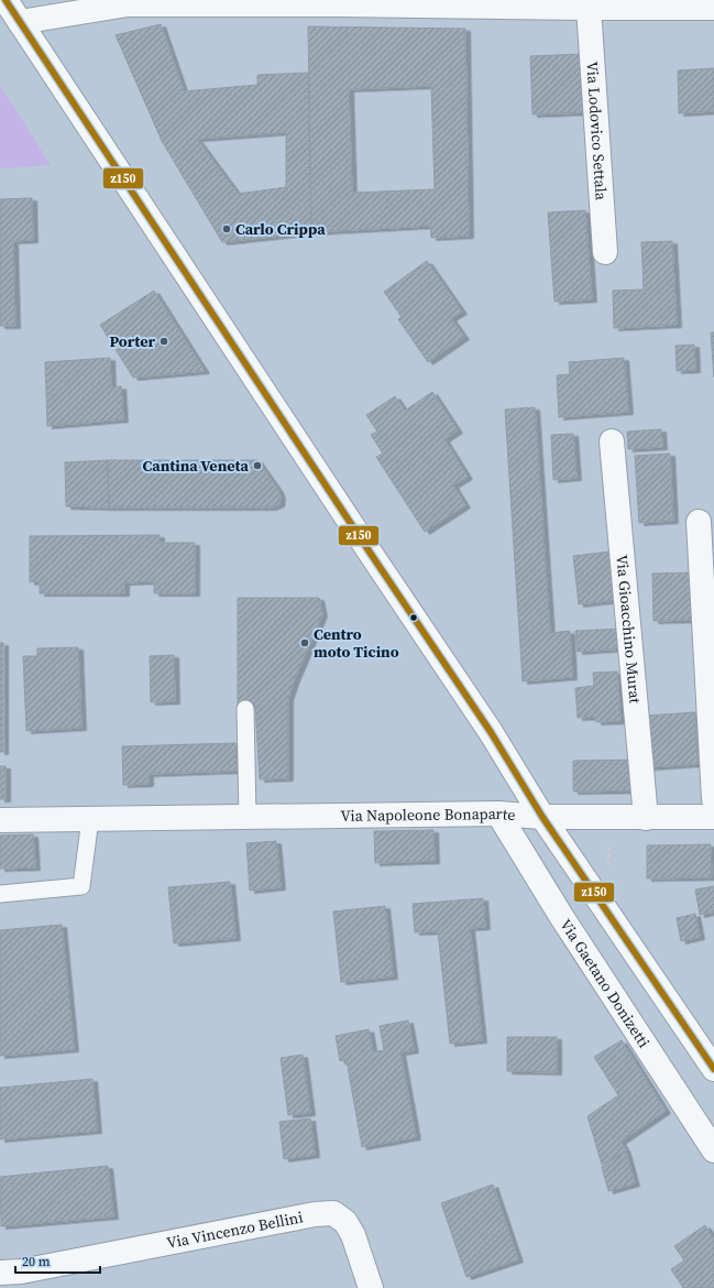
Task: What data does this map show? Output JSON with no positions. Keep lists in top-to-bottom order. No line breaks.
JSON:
{"streets":{"street":["Via Lodovico Settala","Via Gioacchino Murat","Via Napoleone Bonaparte","Via Gaetano Donizetti","Via Vincenzo Bellini"]},"crossings":[["Via Gioacchino Murat","Via Napoleone Bonaparte"],["Via Napoleone Bonaparte","Via Gaetano Donizetti"]],"places":["Carlo Crippa","Porter","Cantina Veneta","Centro moto Ticino"],"lines":["transit line z150"],"scale_bar":"20 m"}
